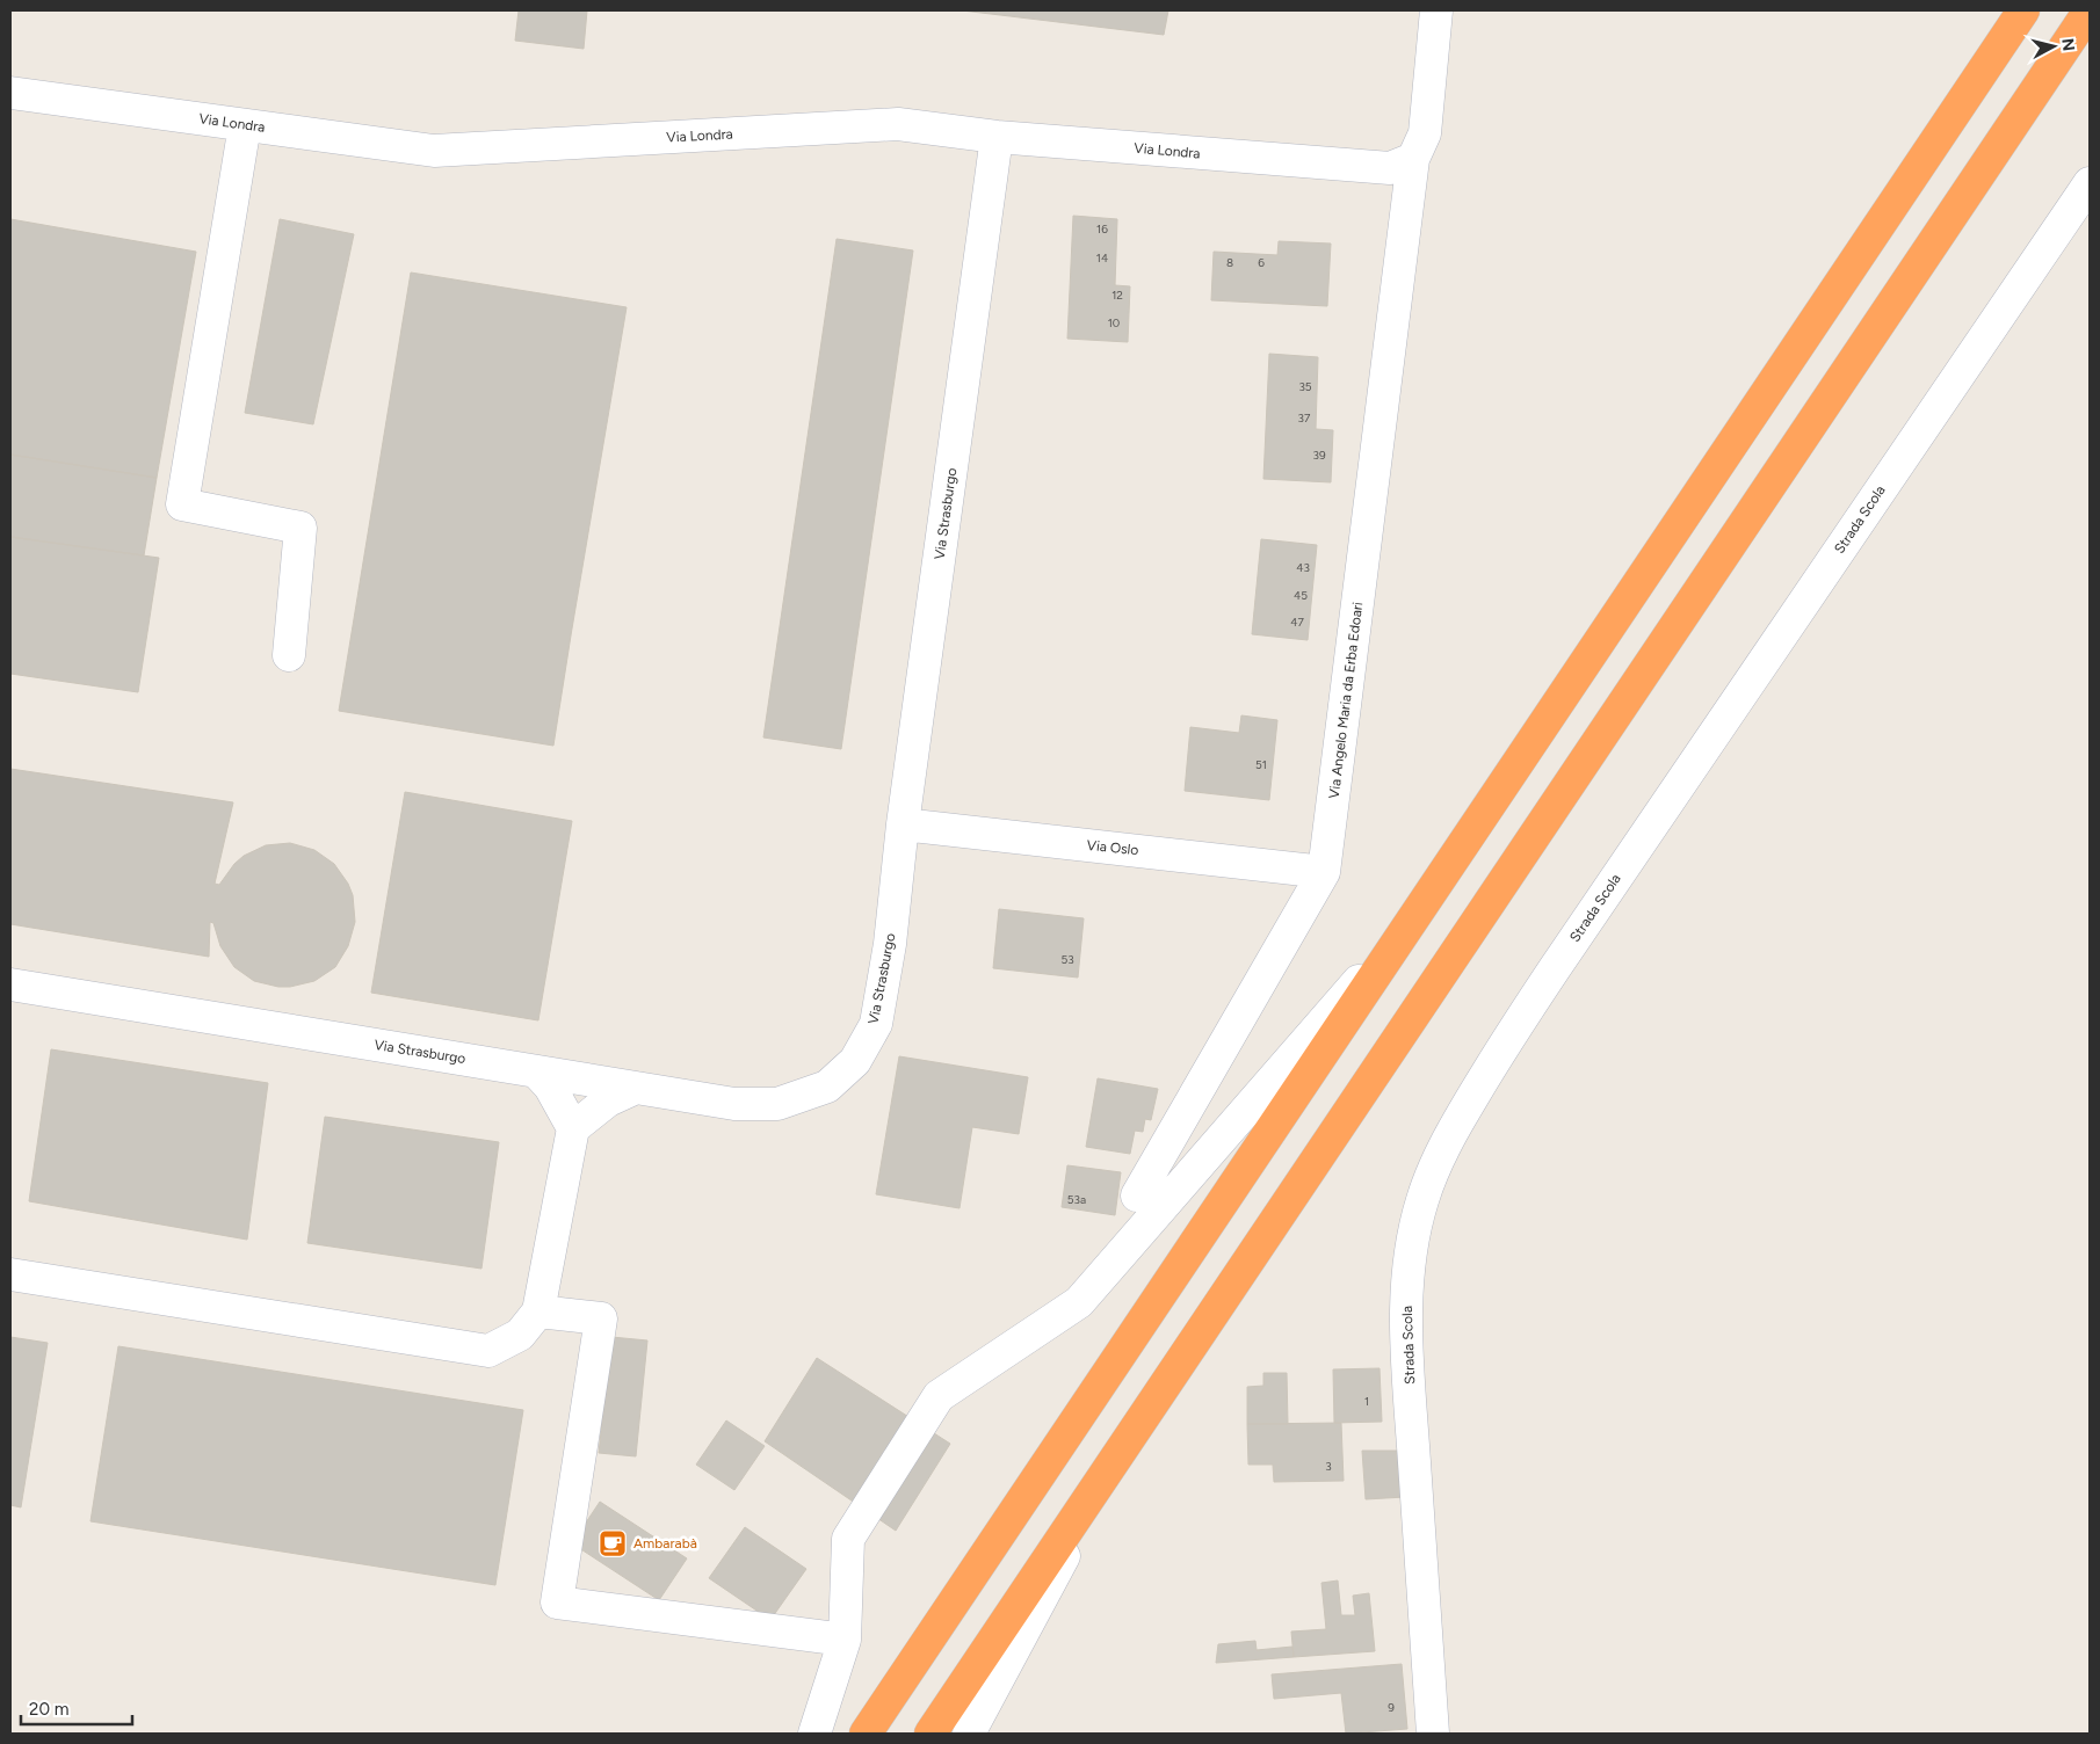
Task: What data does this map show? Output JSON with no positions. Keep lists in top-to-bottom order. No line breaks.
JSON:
{"streets":{"street":["Via Londra","Via Strasburgo","Strada Scola","Via Angelo Maria da Erba Edoari","Via Oslo"]},"crossings":[["Via Londra","Via Strasburgo"],["Via Londra","Via Angelo Maria da Erba Edoari"],["Via Strasburgo","Via Oslo"],["Via Angelo Maria da Erba Edoari","Via Oslo"]],"places":{"cafe":["Ambarabà"]},"house_numbers":["16","14","8","6","12","10","35","37","39","43","45","47","51","53","53a","1","3","9"],"scale_bar":"20 m","north":"right"}
